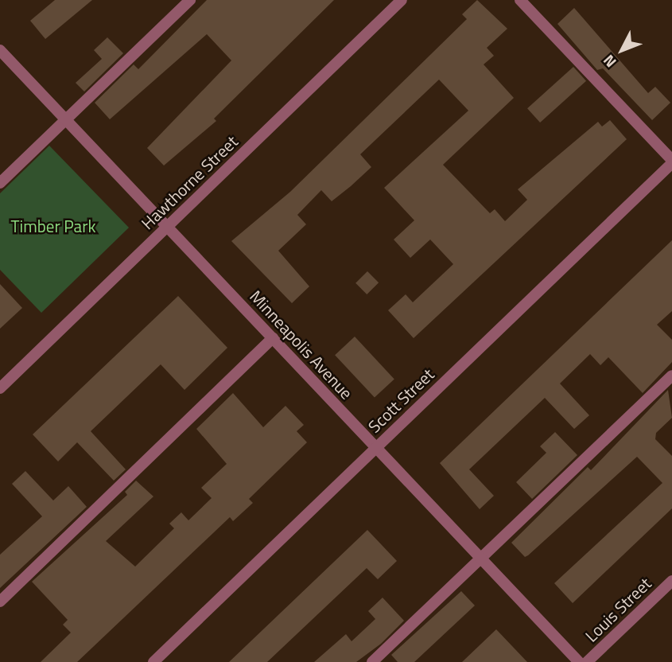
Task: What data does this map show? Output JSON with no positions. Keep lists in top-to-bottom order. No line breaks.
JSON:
{"streets":{"street":["Hawthorne Street","Minneapolis Avenue","Scott Street","Louis Street"]},"crossings":[["Hawthorne Street","Minneapolis Avenue"],["Minneapolis Avenue","Scott Street"]],"parks":["Timber Park"],"north":"bottom left"}
